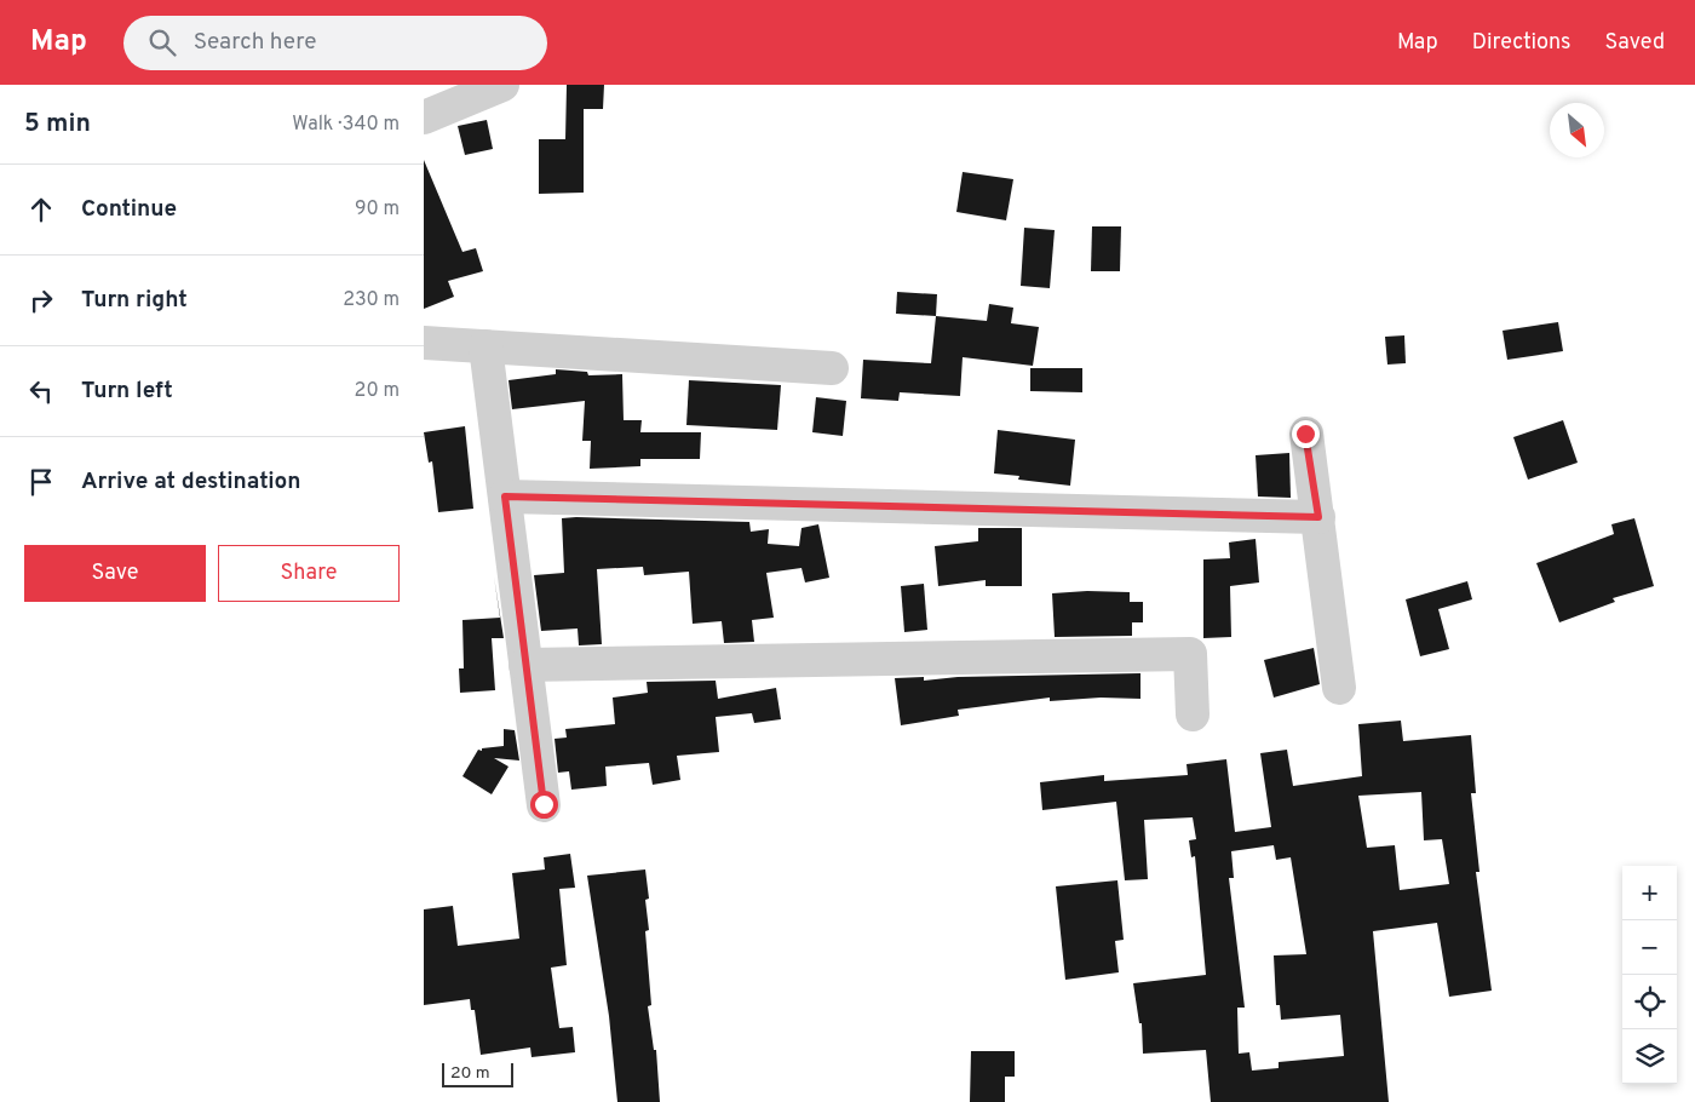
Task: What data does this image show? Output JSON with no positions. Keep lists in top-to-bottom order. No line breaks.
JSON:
{"scale_bar":"20 m","north":"bottom right","page":{"header":"Map","search":"Search here","nav":["Map","Directions","Saved"],"heading":["5 min","Walk · 340 m"],"list":[["Continue","90 m"],["Turn right","230 m"],["Turn left","20 m"],"Arrive at destination"],"buttons":["Save","Share"],"map_buttons":["+","−"],"scale":"20 m"}}
